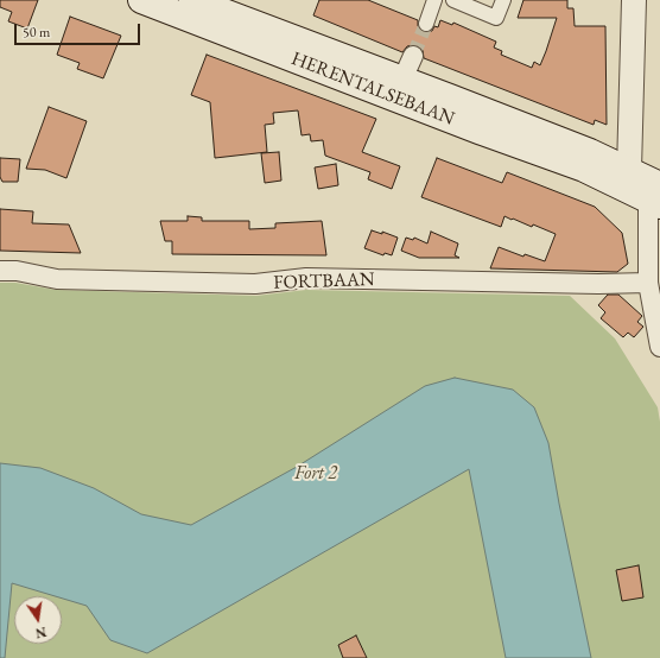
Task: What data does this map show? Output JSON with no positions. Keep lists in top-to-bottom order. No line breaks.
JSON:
{"streets":{"main road":["HERENTALSEBAAN"],"street":["FORTBAAN"]},"parks":["Fort 2"],"scale_bar":"50 m","north":"bottom"}
